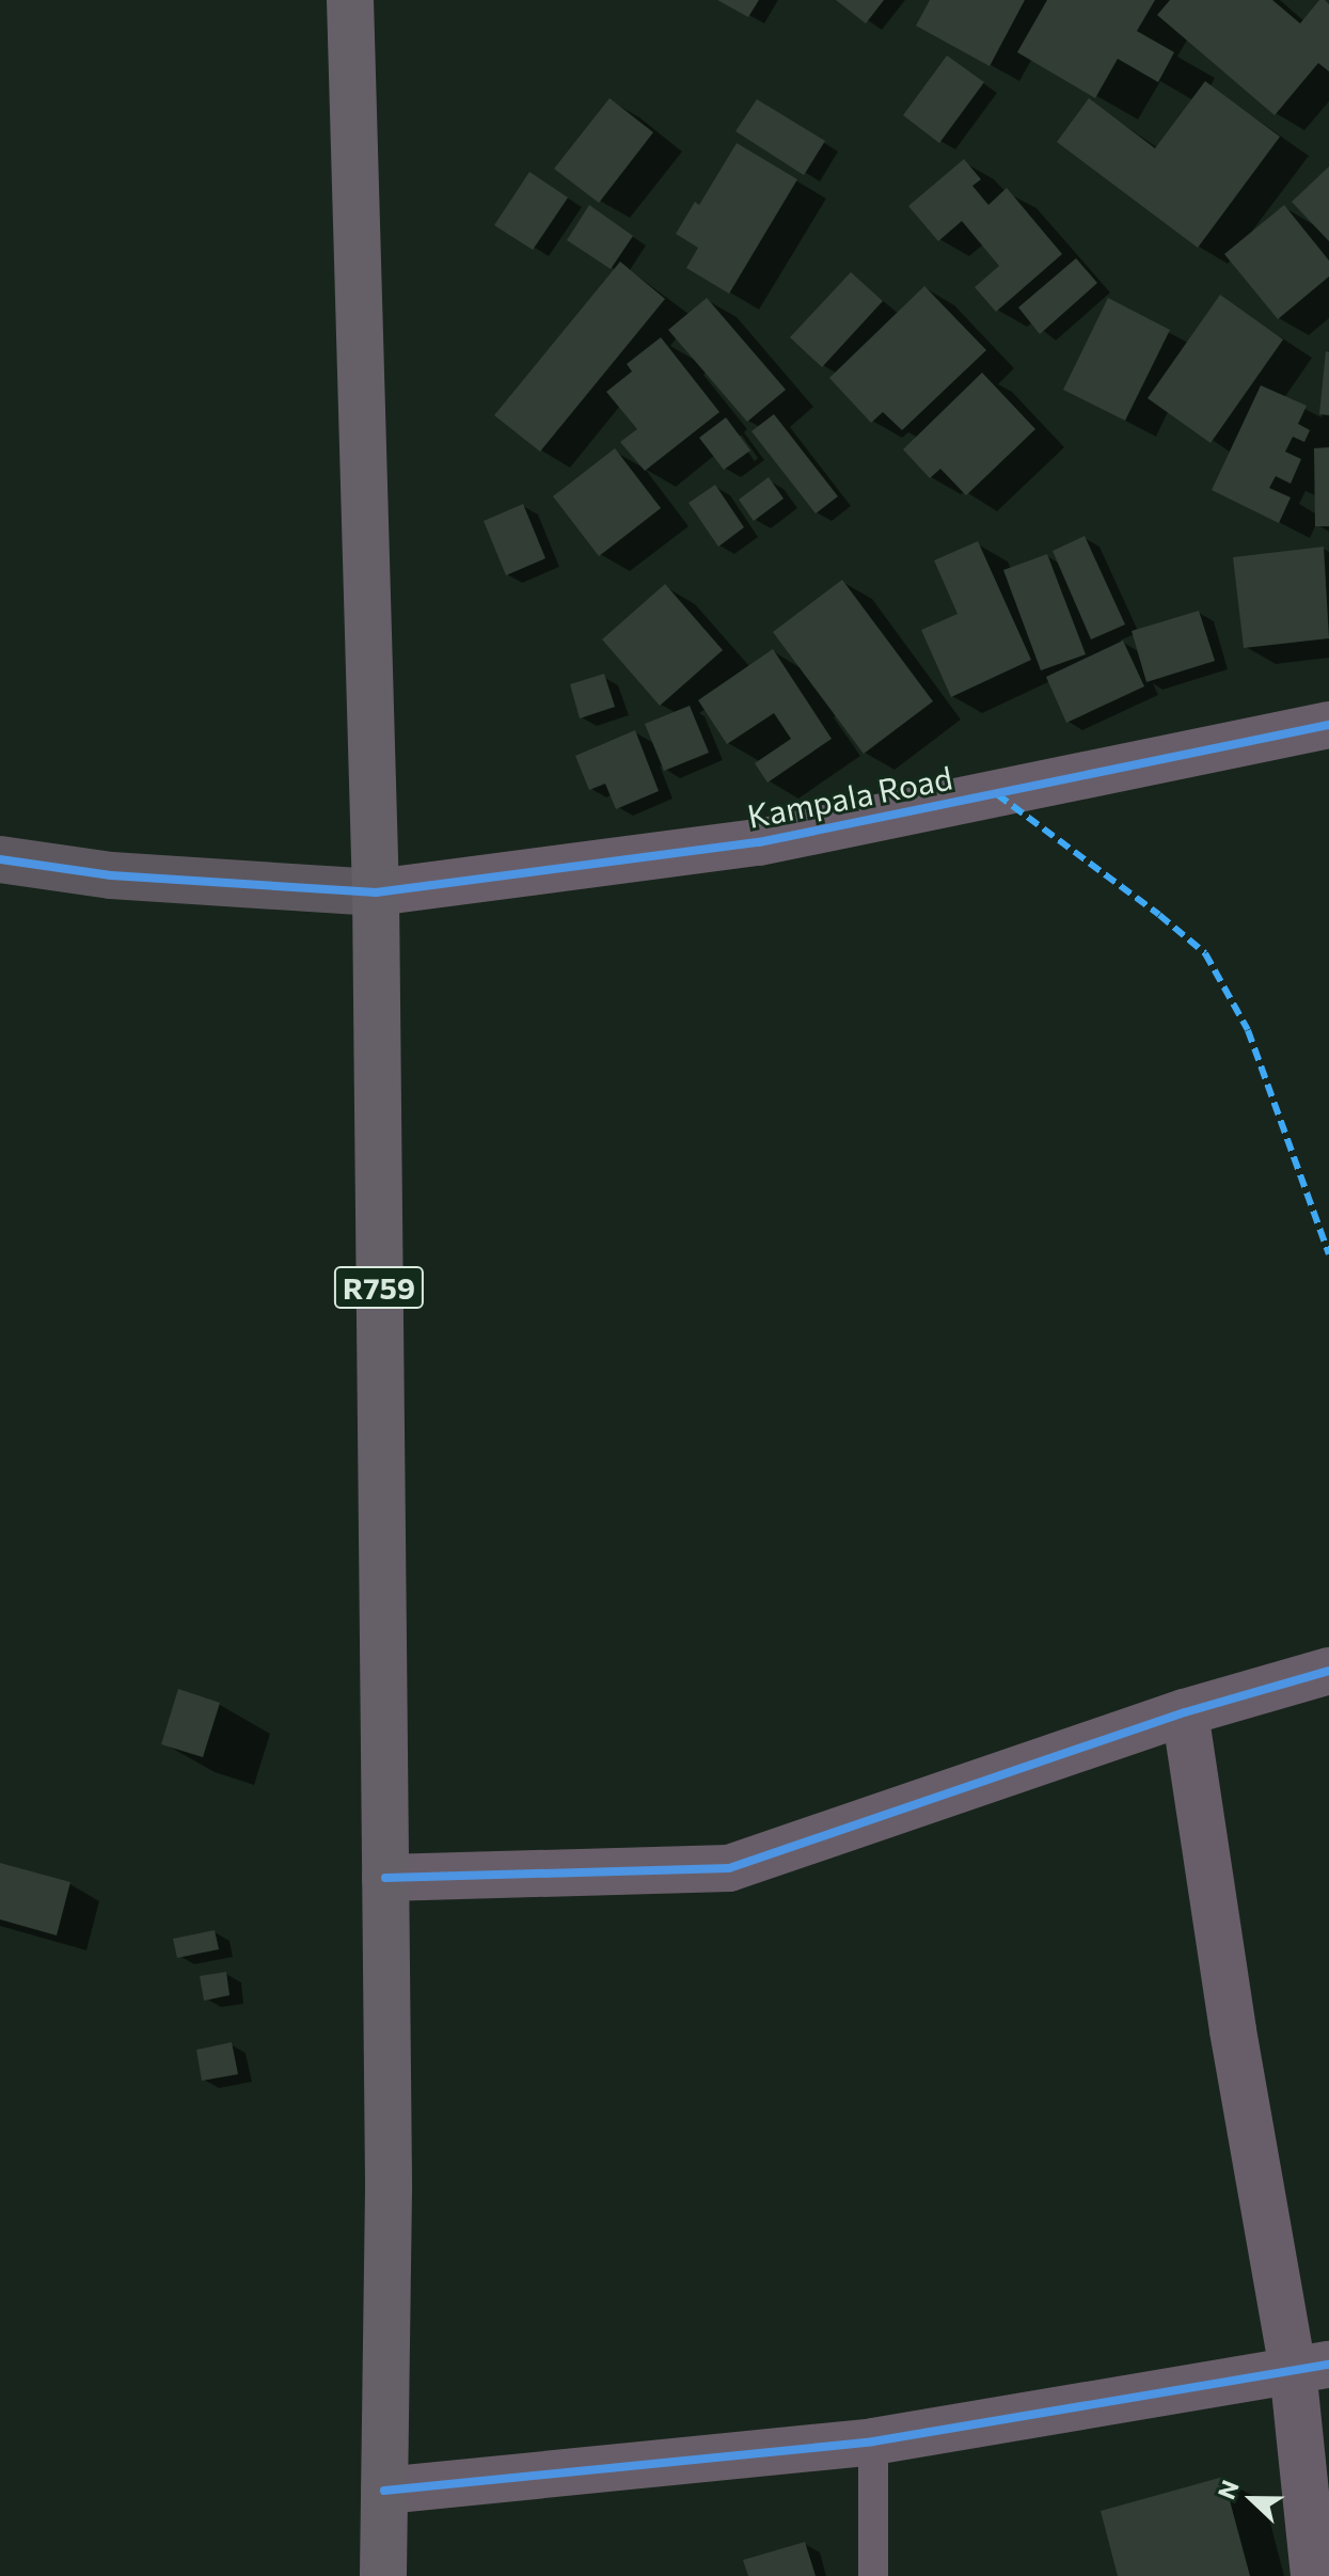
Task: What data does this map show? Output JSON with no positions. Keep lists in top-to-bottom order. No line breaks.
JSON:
{"streets":{"main road":["R759"],"street":["Kampala Road"]},"crossings":[["Kampala Road","R759"]],"north":"left"}
